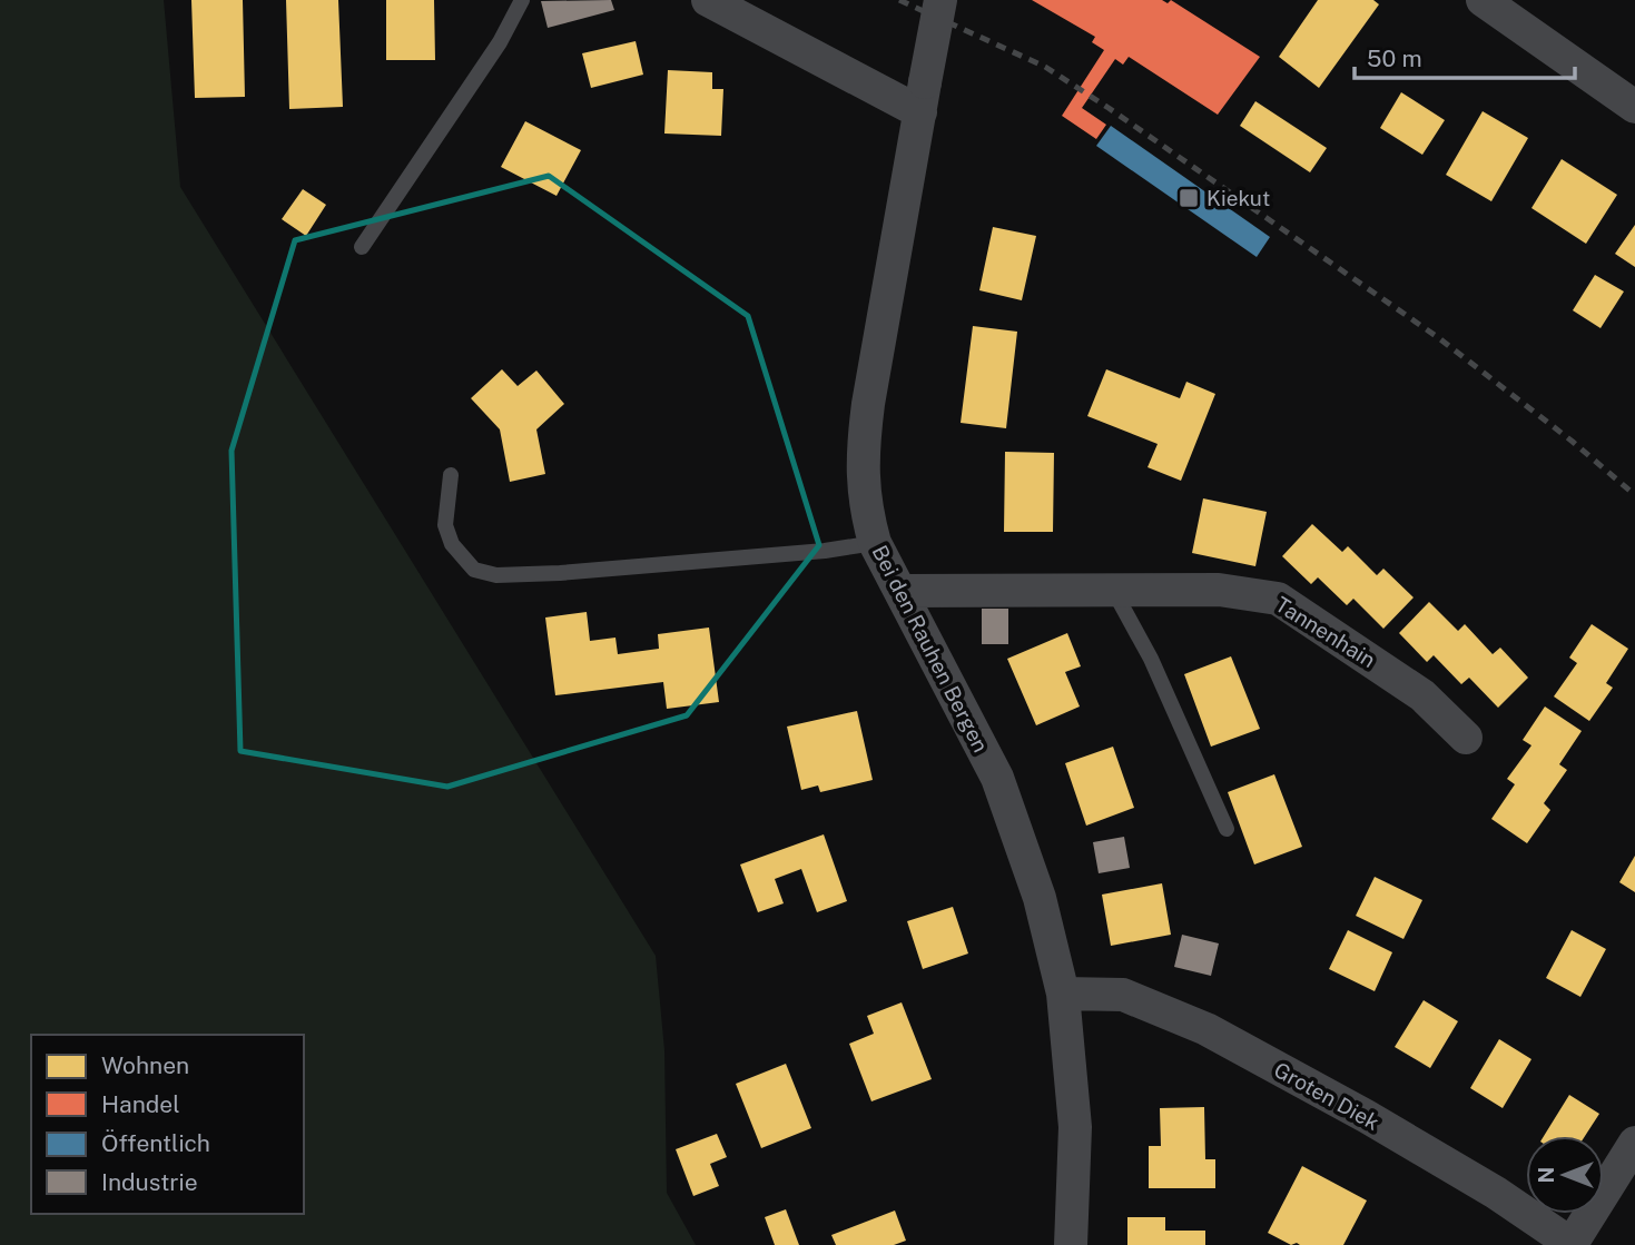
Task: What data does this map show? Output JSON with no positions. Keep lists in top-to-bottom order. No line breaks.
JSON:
{"streets":{"street":["Tannenhain","Bei den Rauhen Bergen","Groten Diek"]},"crossings":[["Tannenhain","Bei den Rauhen Bergen"],["Bei den Rauhen Bergen","Groten Diek"]],"places":{"transit":["Kiekut"]},"legend":["Wohnen","Handel","Öffentlich","Industrie"],"scale_bar":"50 m","north":"left"}
